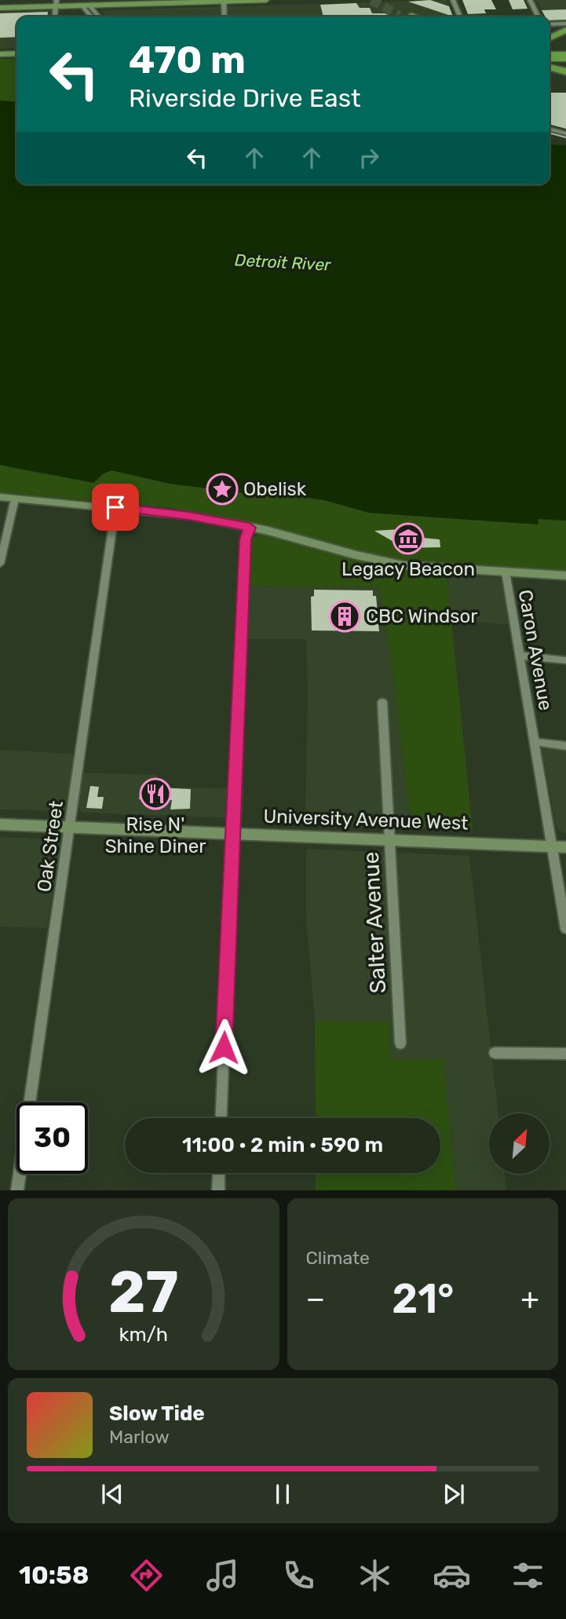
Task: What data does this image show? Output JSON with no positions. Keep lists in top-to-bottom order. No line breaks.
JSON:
{"streets":{"main road":["University Avenue West"],"street":["Caron Avenue","Oak Street","Salter Avenue"]},"crossings":[["Caron Avenue","University Avenue West"],["University Avenue West","Oak Street"],["University Avenue West","Salter Avenue"]],"water":["Detroit River"],"places":{"place":["Obelisk"],"museum":["Legacy Beacon"],"building":["CBC Windsor"],"restaurant":["Rise N' Shine Diner"]},"north":"top right","page":{"turn":["470 m","Riverside Drive East"],"limit":"30","trip":"11:00 · 2 min · 590 m","tile":"Climate","heat":["−","21°","+"],"song":["Slow Tide","Marlow"],"tabs":"10:58","gauge":["27","km/h"]}}
